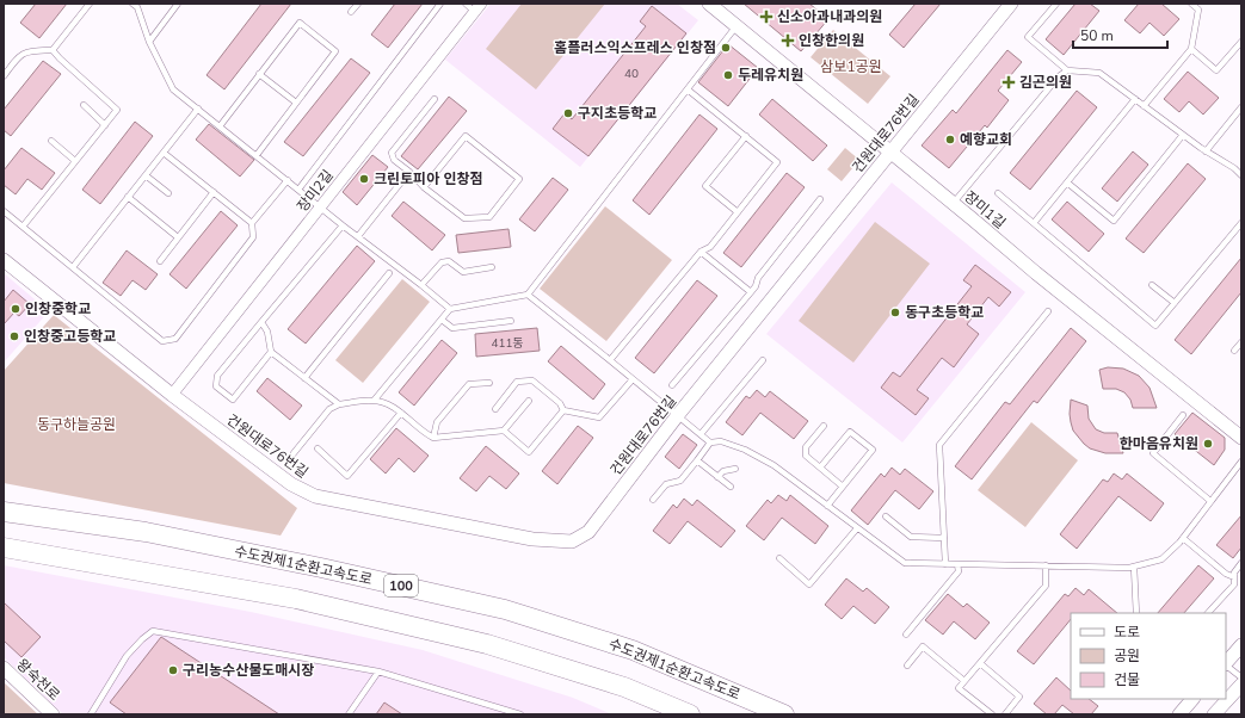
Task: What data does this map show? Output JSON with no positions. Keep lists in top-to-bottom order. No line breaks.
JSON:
{"streets":{"highway":["수도권제1순환고속도로","100"],"street":["건원대로76번길","장미2길","장미1길","왕숙천로"]},"crossings":[["건원대로76번길","장미2길"],["건원대로76번길","장미1길"]],"parks":["삼보1공원","동구하늘공원"],"places":{"health":["신소아과내과의원","인창한의원","김곤의원"],"other":["홈플러스익스프레스 인창점","두레유치원","구지초등학교","예향교회","크린토피아 인창점","인창중학교","동구초등학교","인창중고등학교","한마음유치원","구리농수산물도매시장"]},"house_numbers":["40","411동"],"legend":["도로","공원","건물"],"scale_bar":"50 m"}
